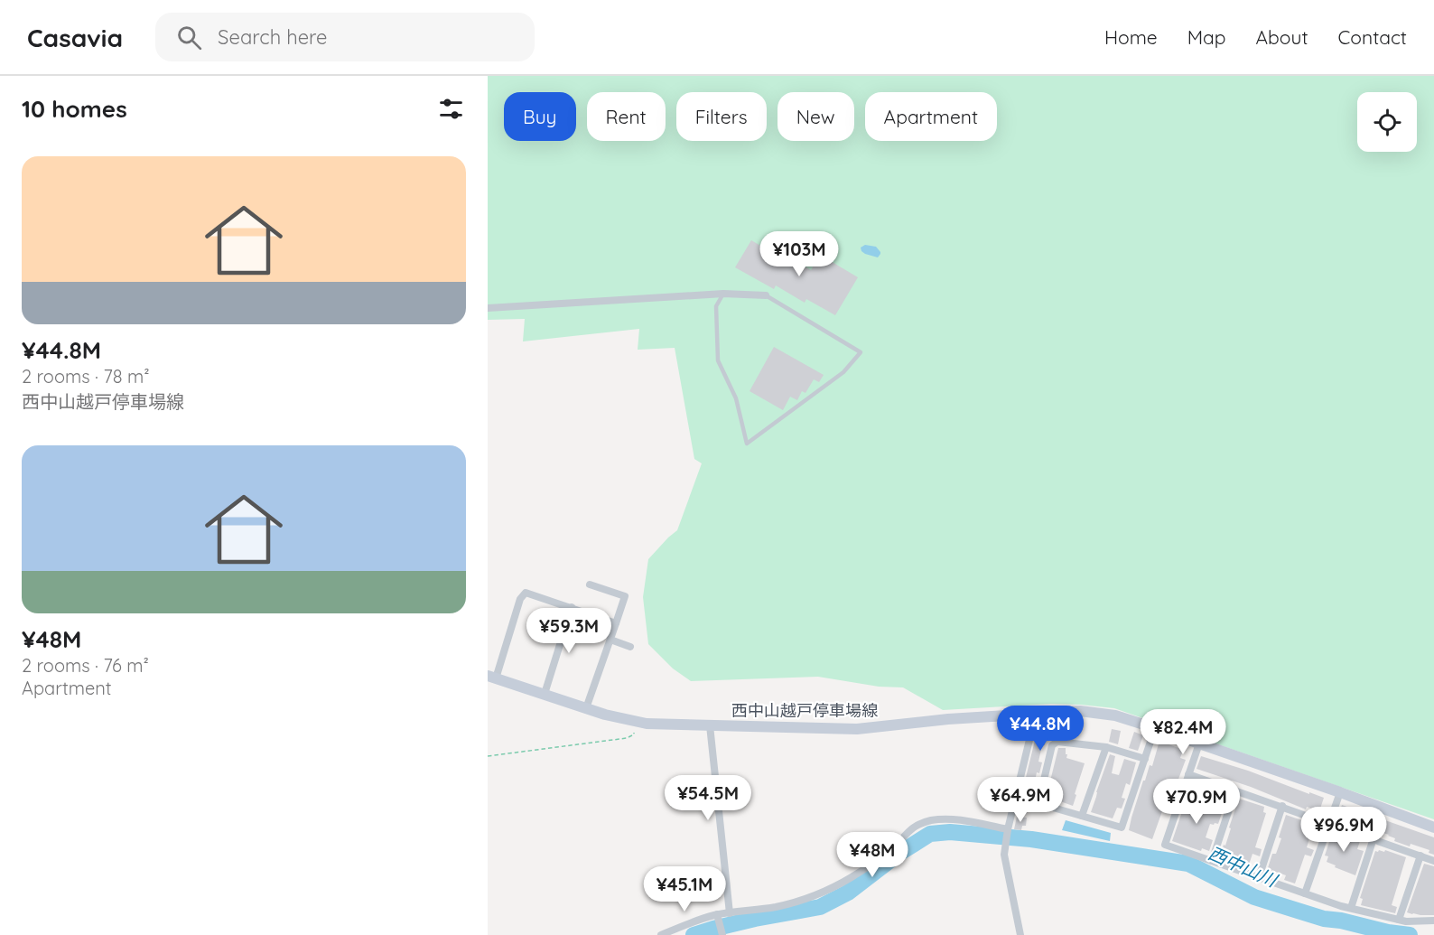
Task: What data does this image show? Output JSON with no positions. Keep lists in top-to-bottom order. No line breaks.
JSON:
{"streets":{"main road":["西中山越戸停車場線"]},"water":["西中山川"],"page":{"header":"Casavia","search":"Search here","nav":["Home","Map","About","Contact"],"heading":"10 homes","chip":["Buy","Rent","Filters","New","Apartment"],"list":[{"name":"¥44.8M","note":"2 rooms · 78 m² · 西中山越戸停車場線"},{"name":"¥48M","note":"2 rooms · 76 m² · Apartment"}],"price":["¥103M","¥59.3M","¥44.8M","¥82.4M","¥54.5M","¥64.9M","¥70.9M","¥96.9M","¥48M","¥45.1M"]}}
